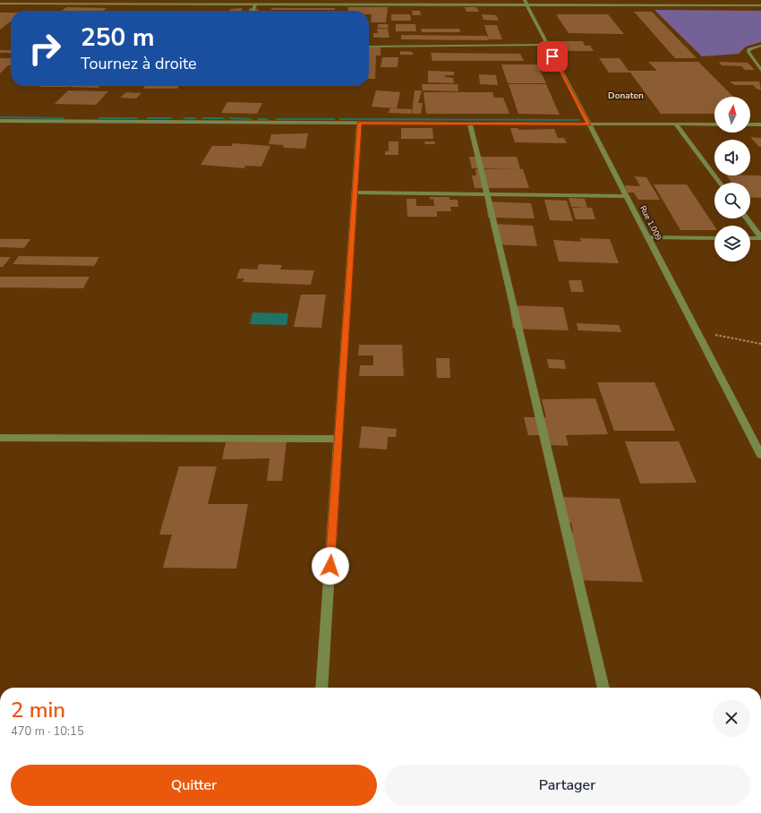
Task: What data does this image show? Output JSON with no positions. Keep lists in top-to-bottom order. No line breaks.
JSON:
{"streets":{"street":["Rue 1.009"]},"districts":["Donaten"],"north":"top","page":{"turn":["250 m","Tournez à droite"],"heading":["2 min","470 m · 10:15"],"buttons":["Quitter","Partager"]}}
